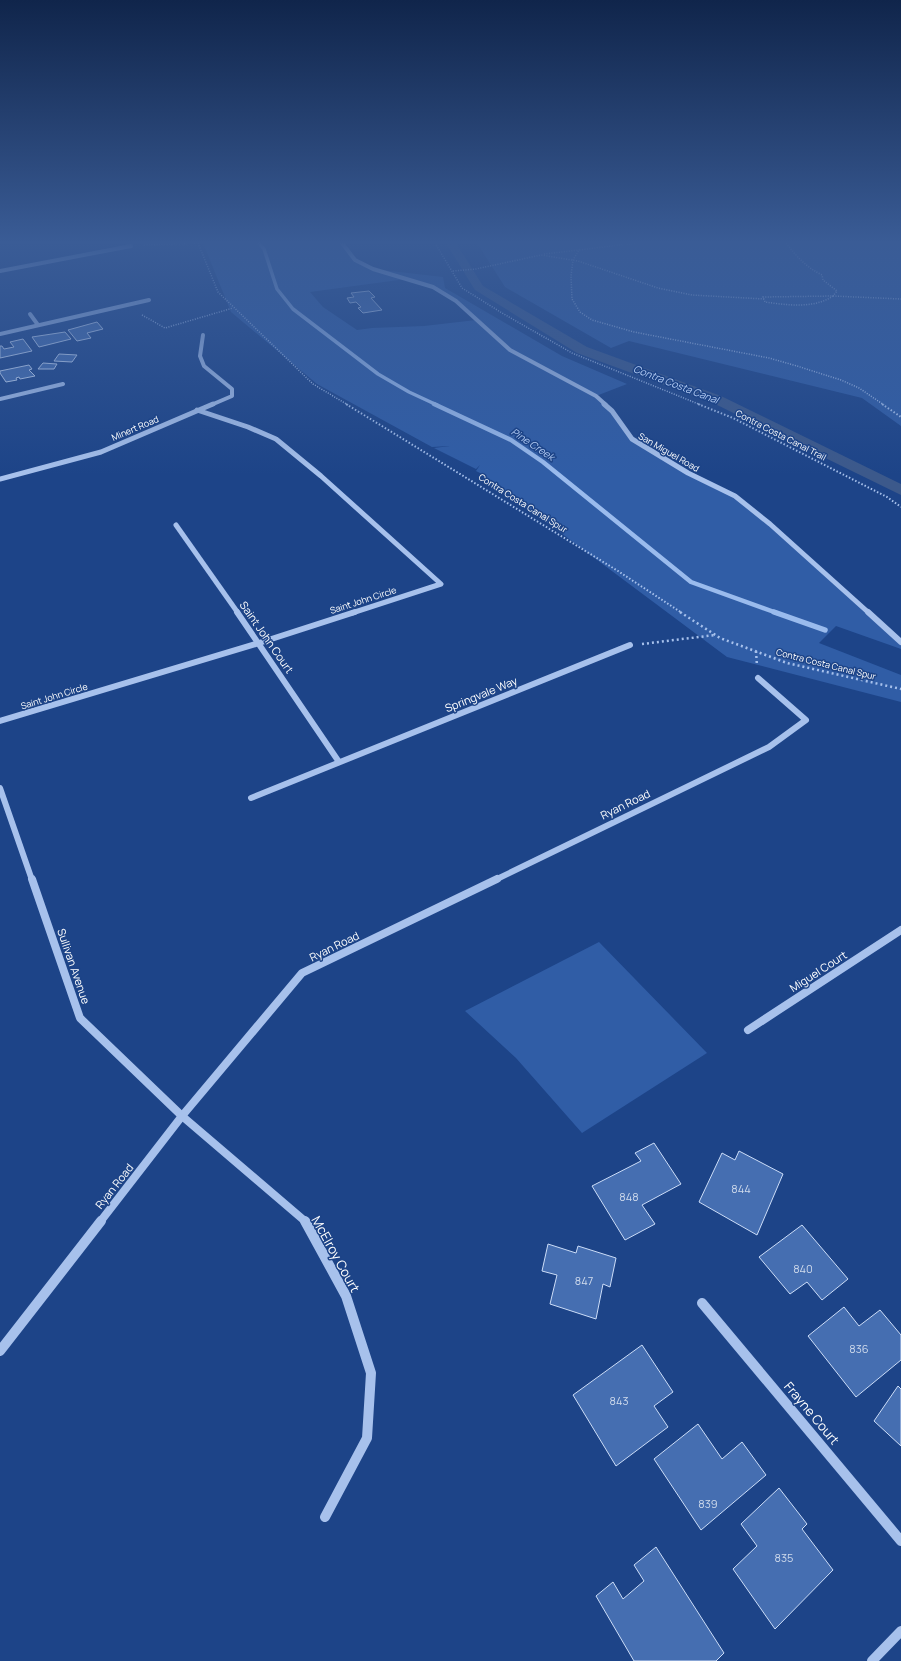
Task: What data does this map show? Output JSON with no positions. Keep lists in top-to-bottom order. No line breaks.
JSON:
{"streets":{"street":["Minert Road","San Miguel Road","Saint John Circle","Saint John Court","Springvale Way","Ryan Road","Sullivan Avenue","Miguel Court","McElroy Court","Frayne Court"],"path":["Contra Costa Canal Trail","Contra Costa Canal Spur"]},"crossings":[["Minert Road","Saint John Circle"],["Saint John Circle","Saint John Court"],["Saint John Court","Springvale Way"],["Ryan Road","Sullivan Avenue"],["Ryan Road","McElroy Court"],["Sullivan Avenue","McElroy Court"]],"water":["Contra Costa Canal","Pine Creek"],"house_numbers":["844","848","840","847","836","843","839","835"]}
